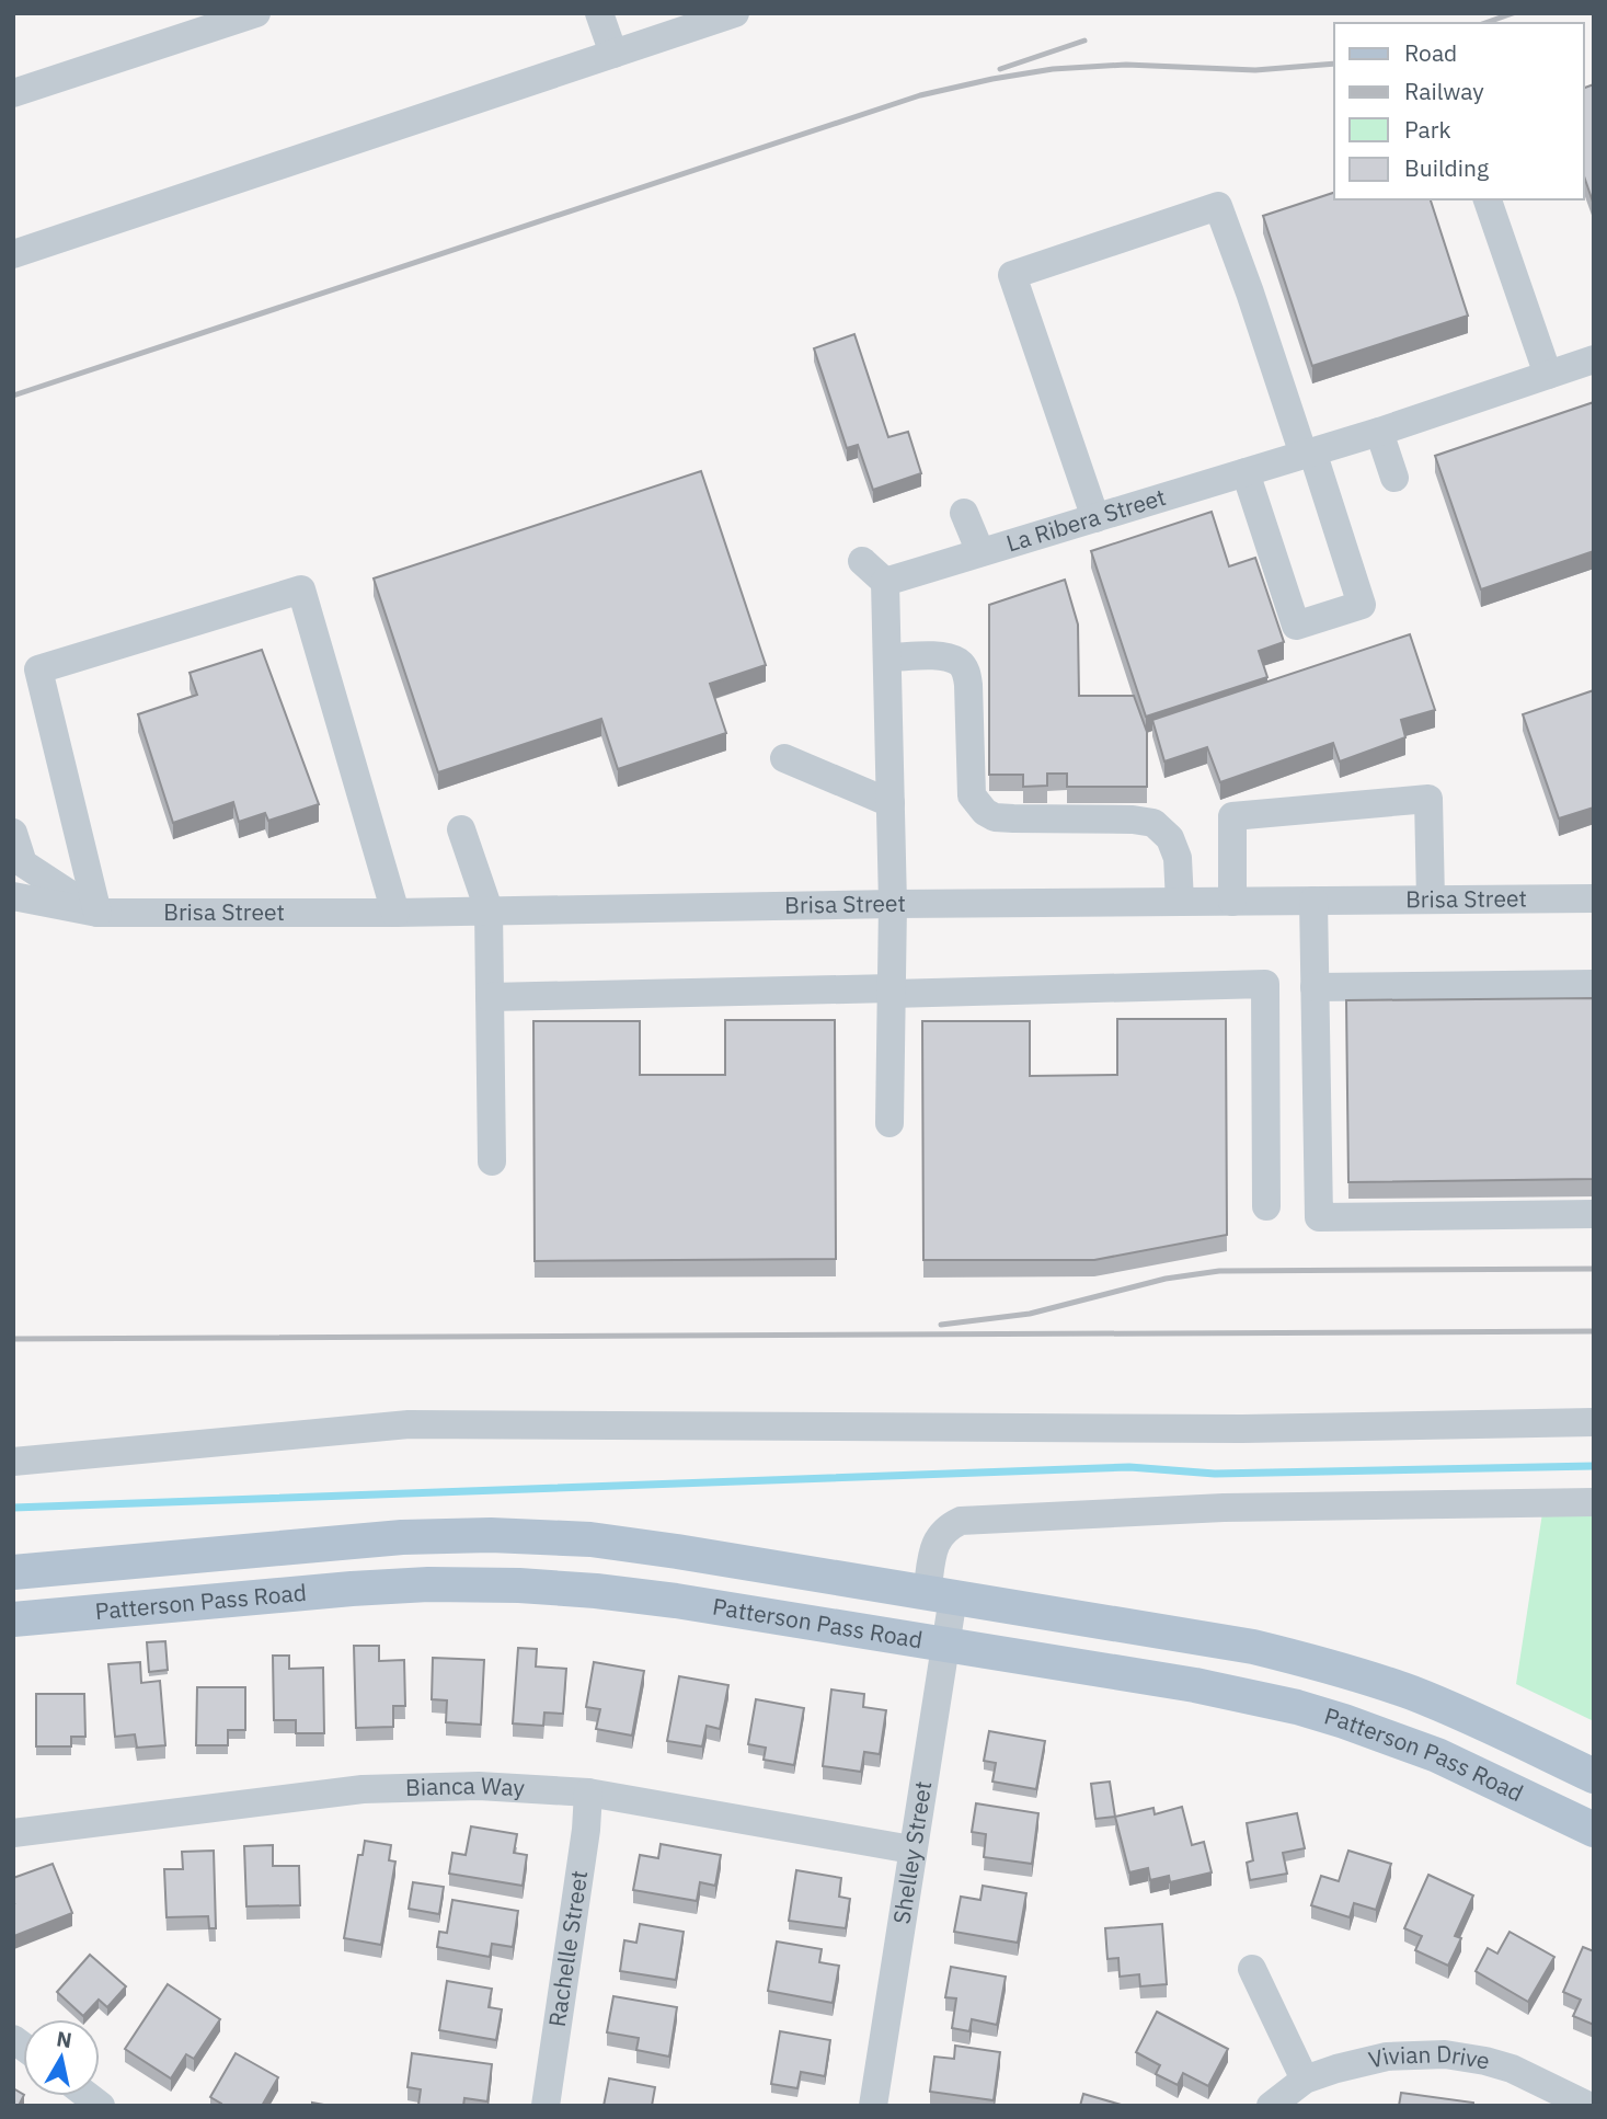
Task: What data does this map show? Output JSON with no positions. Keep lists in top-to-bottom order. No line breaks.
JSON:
{"streets":{"main road":["Patterson Pass Road"],"street":["La Ribera Street","Brisa Street","Bianca Way","Shelley Street","Rachelle Street","Vivian Drive"]},"crossings":[["Patterson Pass Road","Shelley Street"],["Bianca Way","Shelley Street"],["Bianca Way","Rachelle Street"]],"legend":["Road","Railway","Park","Building"],"north":"top"}
